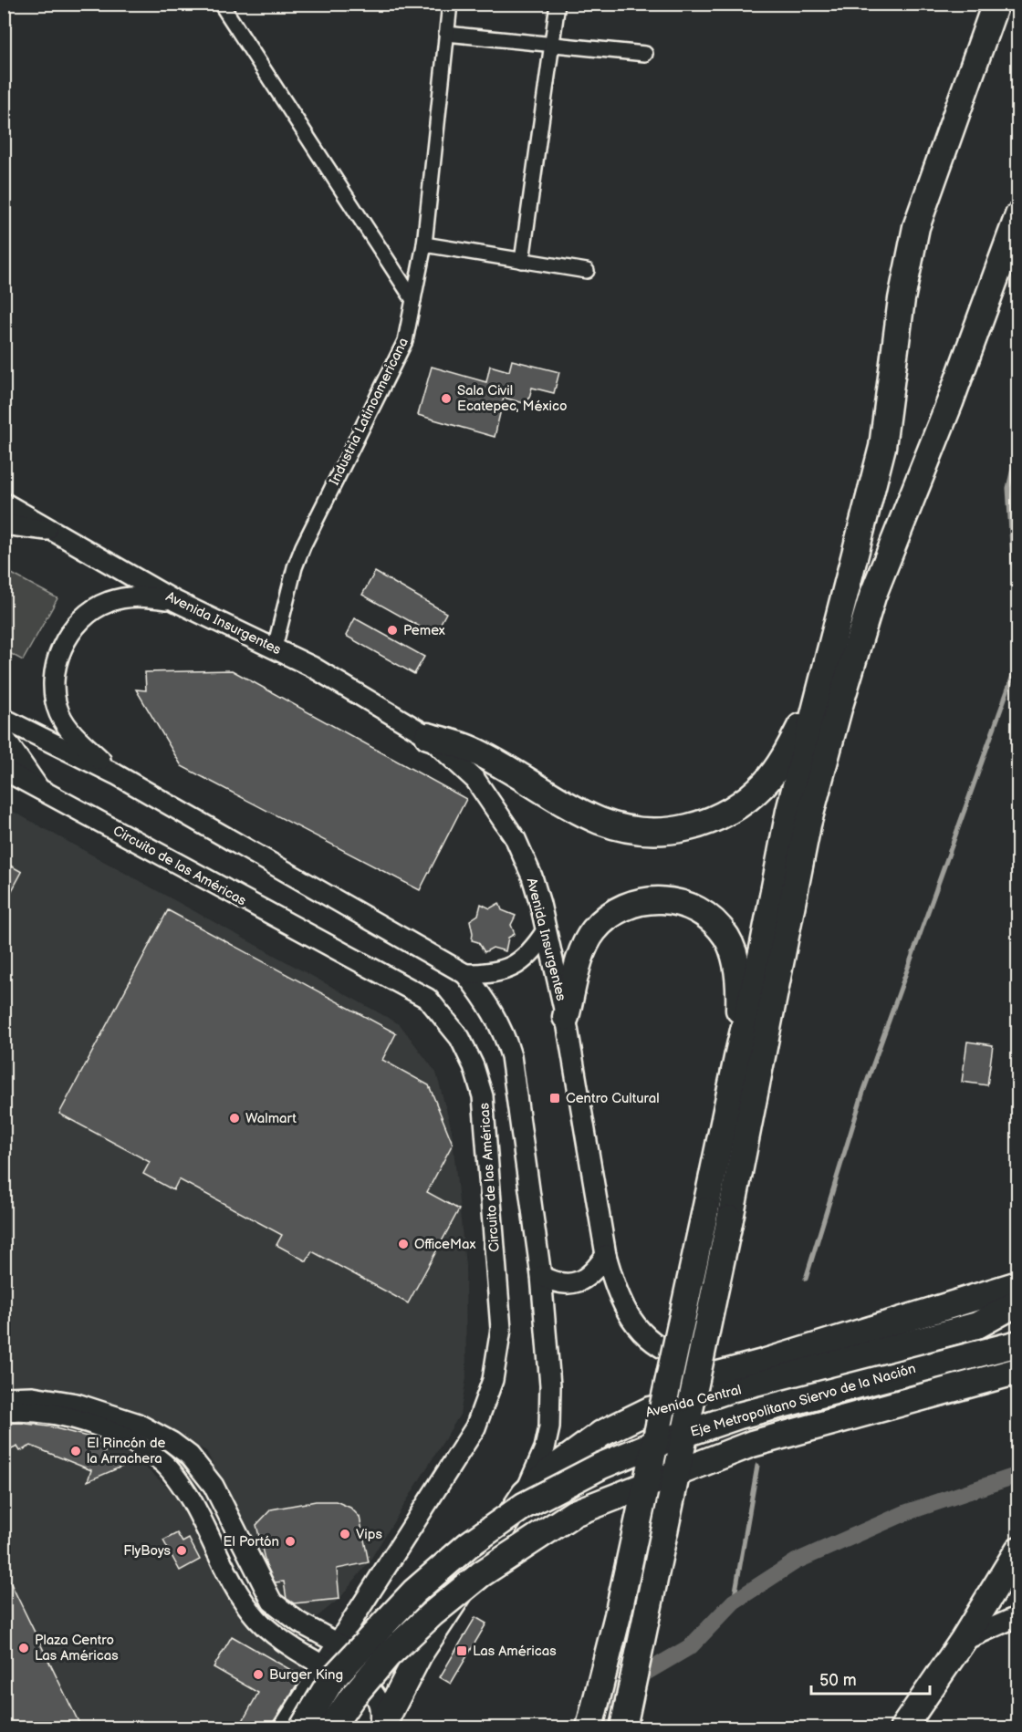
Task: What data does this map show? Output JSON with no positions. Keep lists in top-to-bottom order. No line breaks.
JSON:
{"streets":{"highway":["Eje Metropolitano Siervo de la Nación","Avenida Central"],"main road":["Avenida Insurgentes","Circuito de las Américas"],"street":["Industria Latinoamericana"]},"crossings":[["Industria Latinoamericana","Avenida Insurgentes"]],"places":{"other":["Sala Civil Ecatepec, México","Pemex","Walmart","OfficeMax","El Rincón de la Arrachera","Vips","El Portón","FlyBoys","Plaza Centro Las Américas","Burger King"],"transit":["Centro Cultural","Las Américas"]},"scale_bar":"50 m"}
